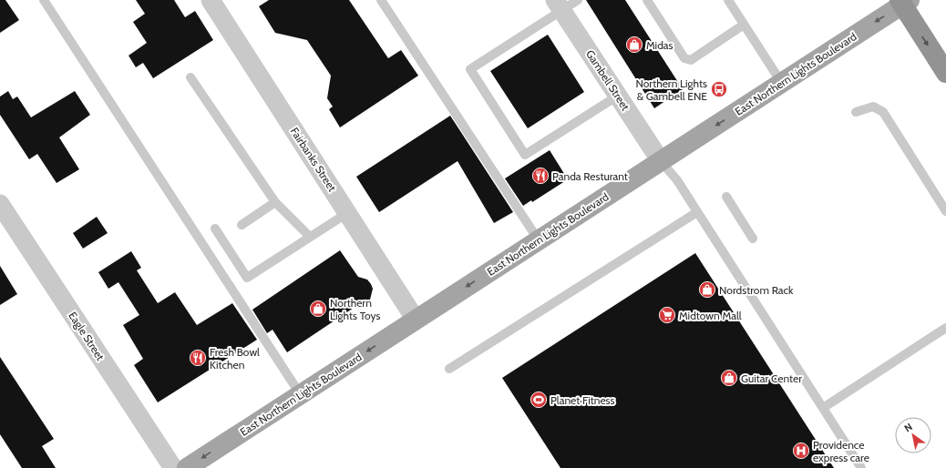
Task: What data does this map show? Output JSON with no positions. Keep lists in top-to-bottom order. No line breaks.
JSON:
{"streets":{"main road":["East Northern Lights Boulevard"],"street":["Gambell Street","Fairbanks Street","Eagle Street"]},"crossings":[["East Northern Lights Boulevard","Gambell Street"],["East Northern Lights Boulevard","Fairbanks Street"]],"one_way":["East Northern Lights Boulevard"],"places":{"shop":["Midas","Nordstrom Rack","Northern Lights Toys","Guitar Center"],"bus stop":["Northern Lights & Gambell ENE"],"restaurant":["Panda Resturant","Fresh Bowl Kitchen"],"supermarket":["Midtown Mall"],"sports":["Planet Fitness"],"hospital":["Providence express care"]},"north":"top left"}
